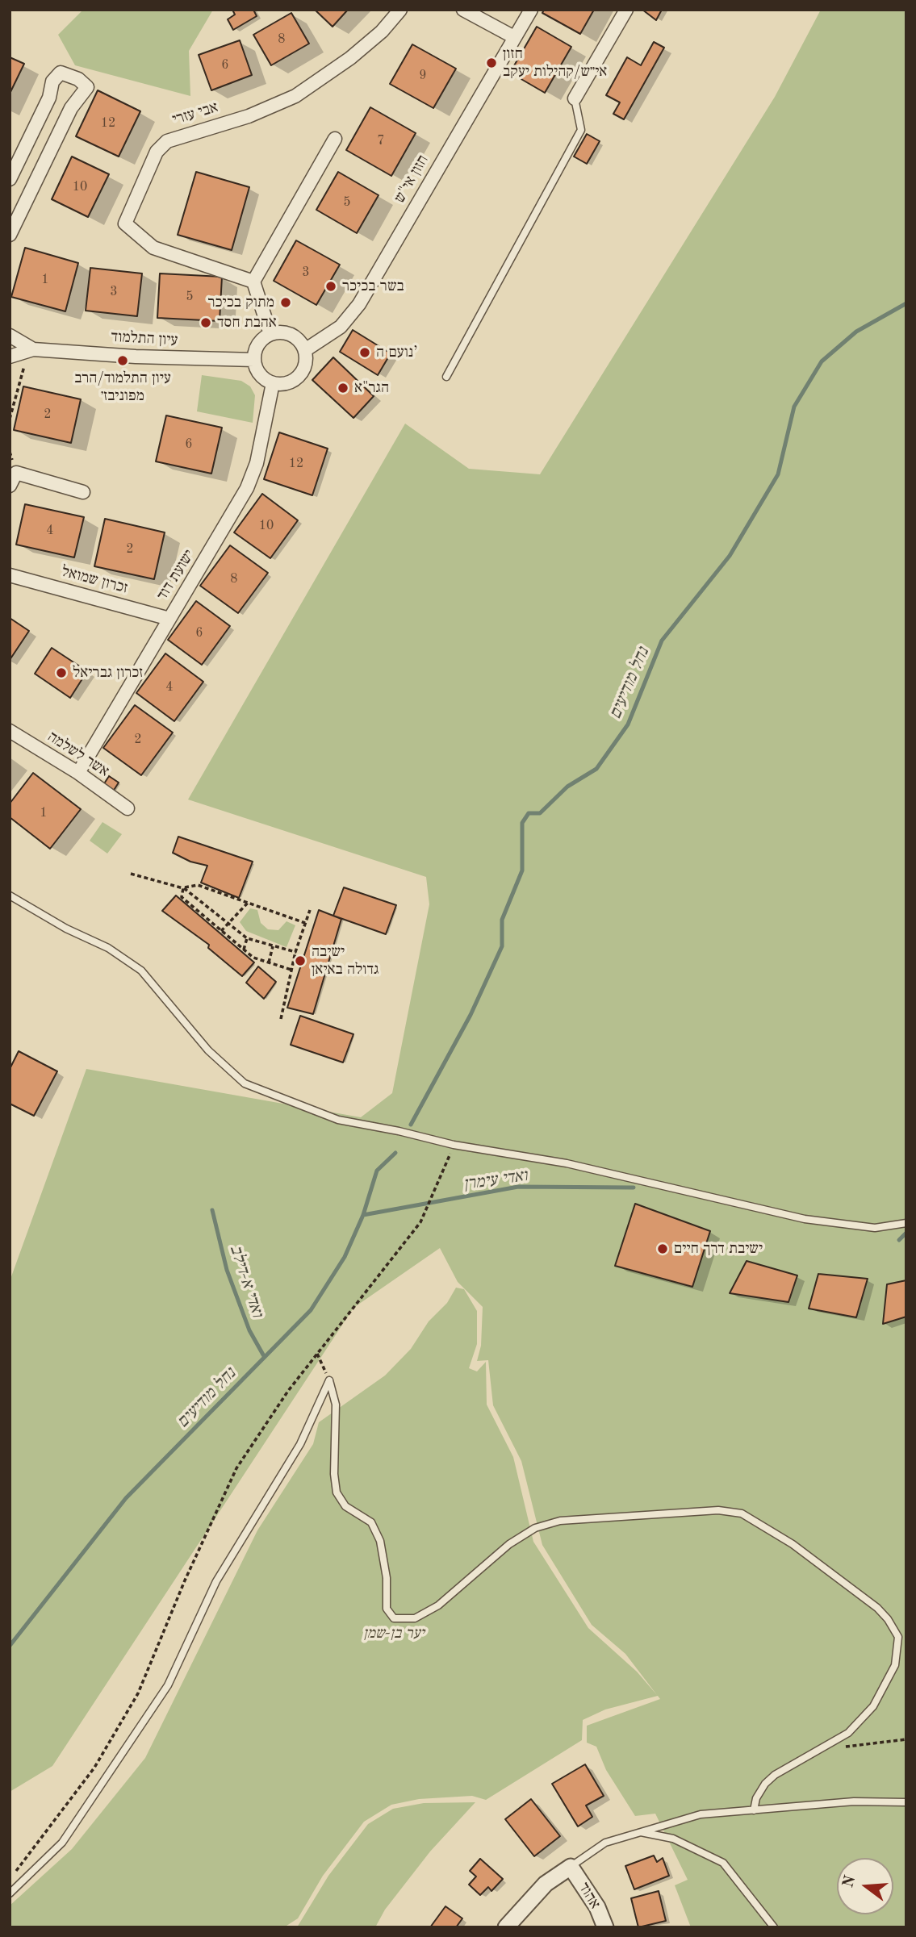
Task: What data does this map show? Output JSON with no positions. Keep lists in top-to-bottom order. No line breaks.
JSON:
{"streets":{"street":["אבי עזרי","חזון אי\"ש","עיון התלמוד","ישועת דוד","זכרון שמואל","אשר לשלמה","אהוד"]},"crossings":[["חזון אי\"ש","עיון התלמוד"],["חזון אי\"ש","ישועת דוד"],["עיון התלמוד","ישועת דוד"],["ישועת דוד","זכרון שמואל"],["ישועת דוד","אשר לשלמה"]],"water":["נחל מודיעים","ואדי עימרן","ואדי א-דילב"],"parks":["יער בן-שמן"],"places":["חזון אי״ש/קהילות יעקב","בשר בכיכר","מתוק בכיכר","אהבת חסד","נועם ה’","עיון התלמוד/הרב מפוניבז׳","הגר\"א","זכרון גבריאל","ישיבה גדולה באיאן","ישיבת דרך חיים"],"house_numbers":["8","6","9","12","7","10","5","3","1","3","5","2","6","12","10","4","2","8","6","4","2","1"],"north":"left"}
